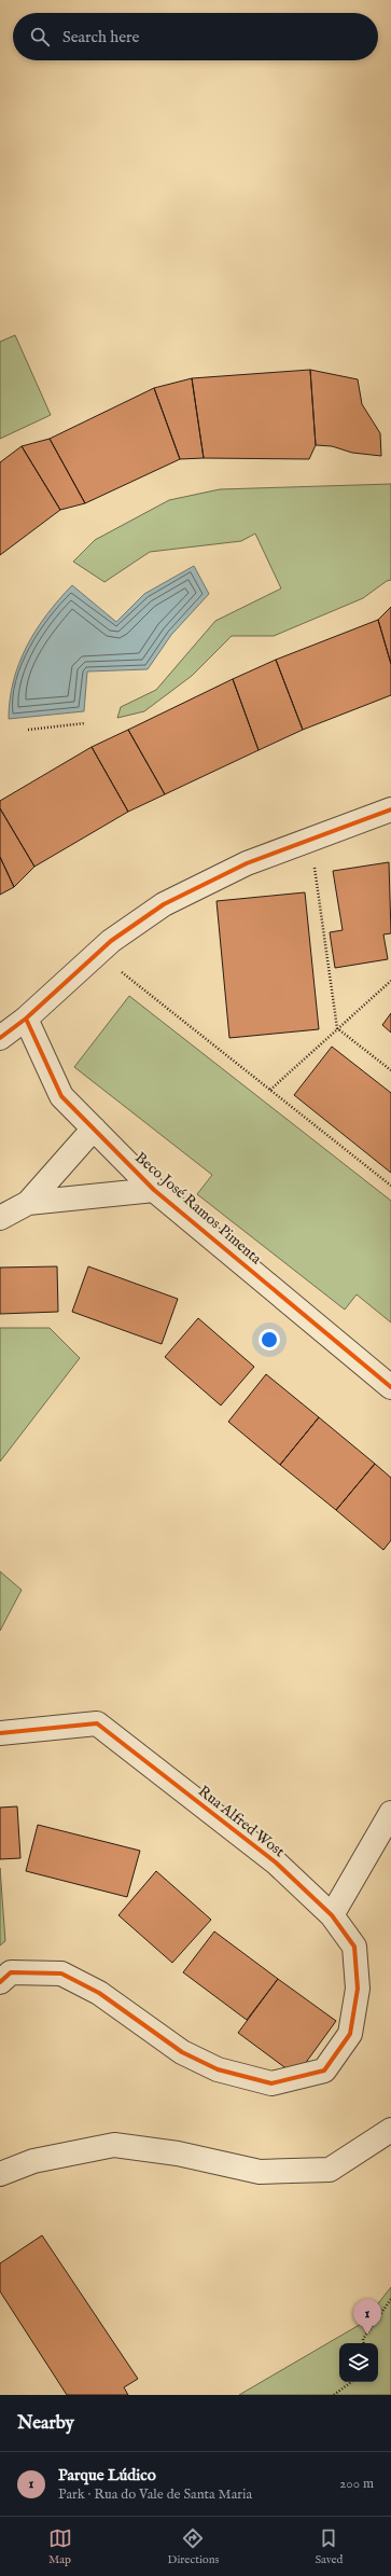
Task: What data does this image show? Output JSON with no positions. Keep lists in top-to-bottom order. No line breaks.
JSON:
{"streets":{"street":["Beco José Ramos Pimenta","Rua Alfred Wost"]},"page":{"search":"Search here","pins":"1","heading":"Nearby","list":[{"mark":"1","name":"Parque Lúdico","note":"Park · Rua do Vale de Santa Maria","value":"200 m"}],"nav":["Map","Directions","Saved"]}}
